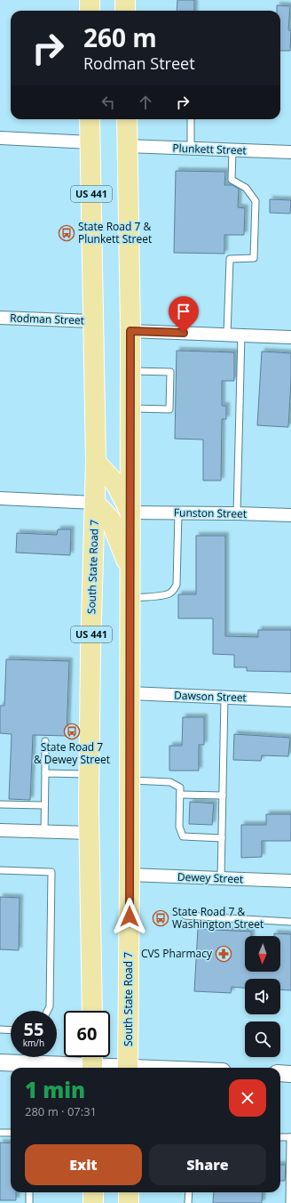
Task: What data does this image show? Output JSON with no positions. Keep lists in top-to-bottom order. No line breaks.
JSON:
{"streets":{"main road":["US 441","South State Road 7"],"street":["Plunkett Street","Rodman Street","Funston Street","Dawson Street","Dewey Street"]},"crossings":[["Plunkett Street","South State Road 7"],["Rodman Street","South State Road 7"],["Funston Street","South State Road 7"],["South State Road 7","Dawson Street"],["South State Road 7","Dewey Street"]],"places":{"bus stop":["State Road 7 & Plunkett Street","State Road 7 & Dewey Street","State Road 7 & Washington Street"],"pharmacy":["CVS Pharmacy"]},"north":"bottom","page":{"turn":["260 m","Rodman Street"],"speed":"55 km/h","limit":"60","heading":["1 min","280 m · 07:31"],"buttons":["Exit","Share"]}}
